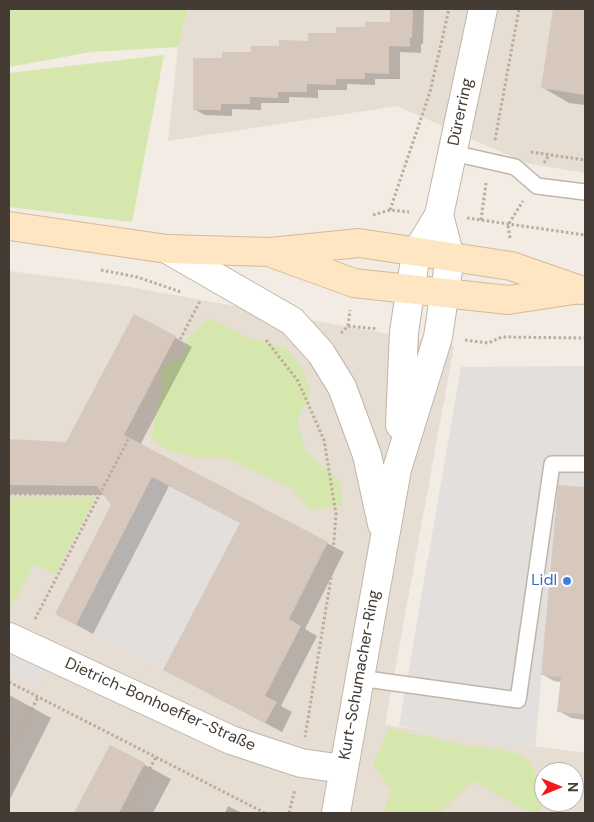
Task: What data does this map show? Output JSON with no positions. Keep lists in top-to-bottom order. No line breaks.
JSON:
{"streets":{"street":["Dürerring","Kurt-Schumacher-Ring","Dietrich-Bonhoeffer-Straße"]},"crossings":[["Dürerring","Kurt-Schumacher-Ring"],["Kurt-Schumacher-Ring","Dietrich-Bonhoeffer-Straße"]],"places":["Lidl"],"north":"right"}
